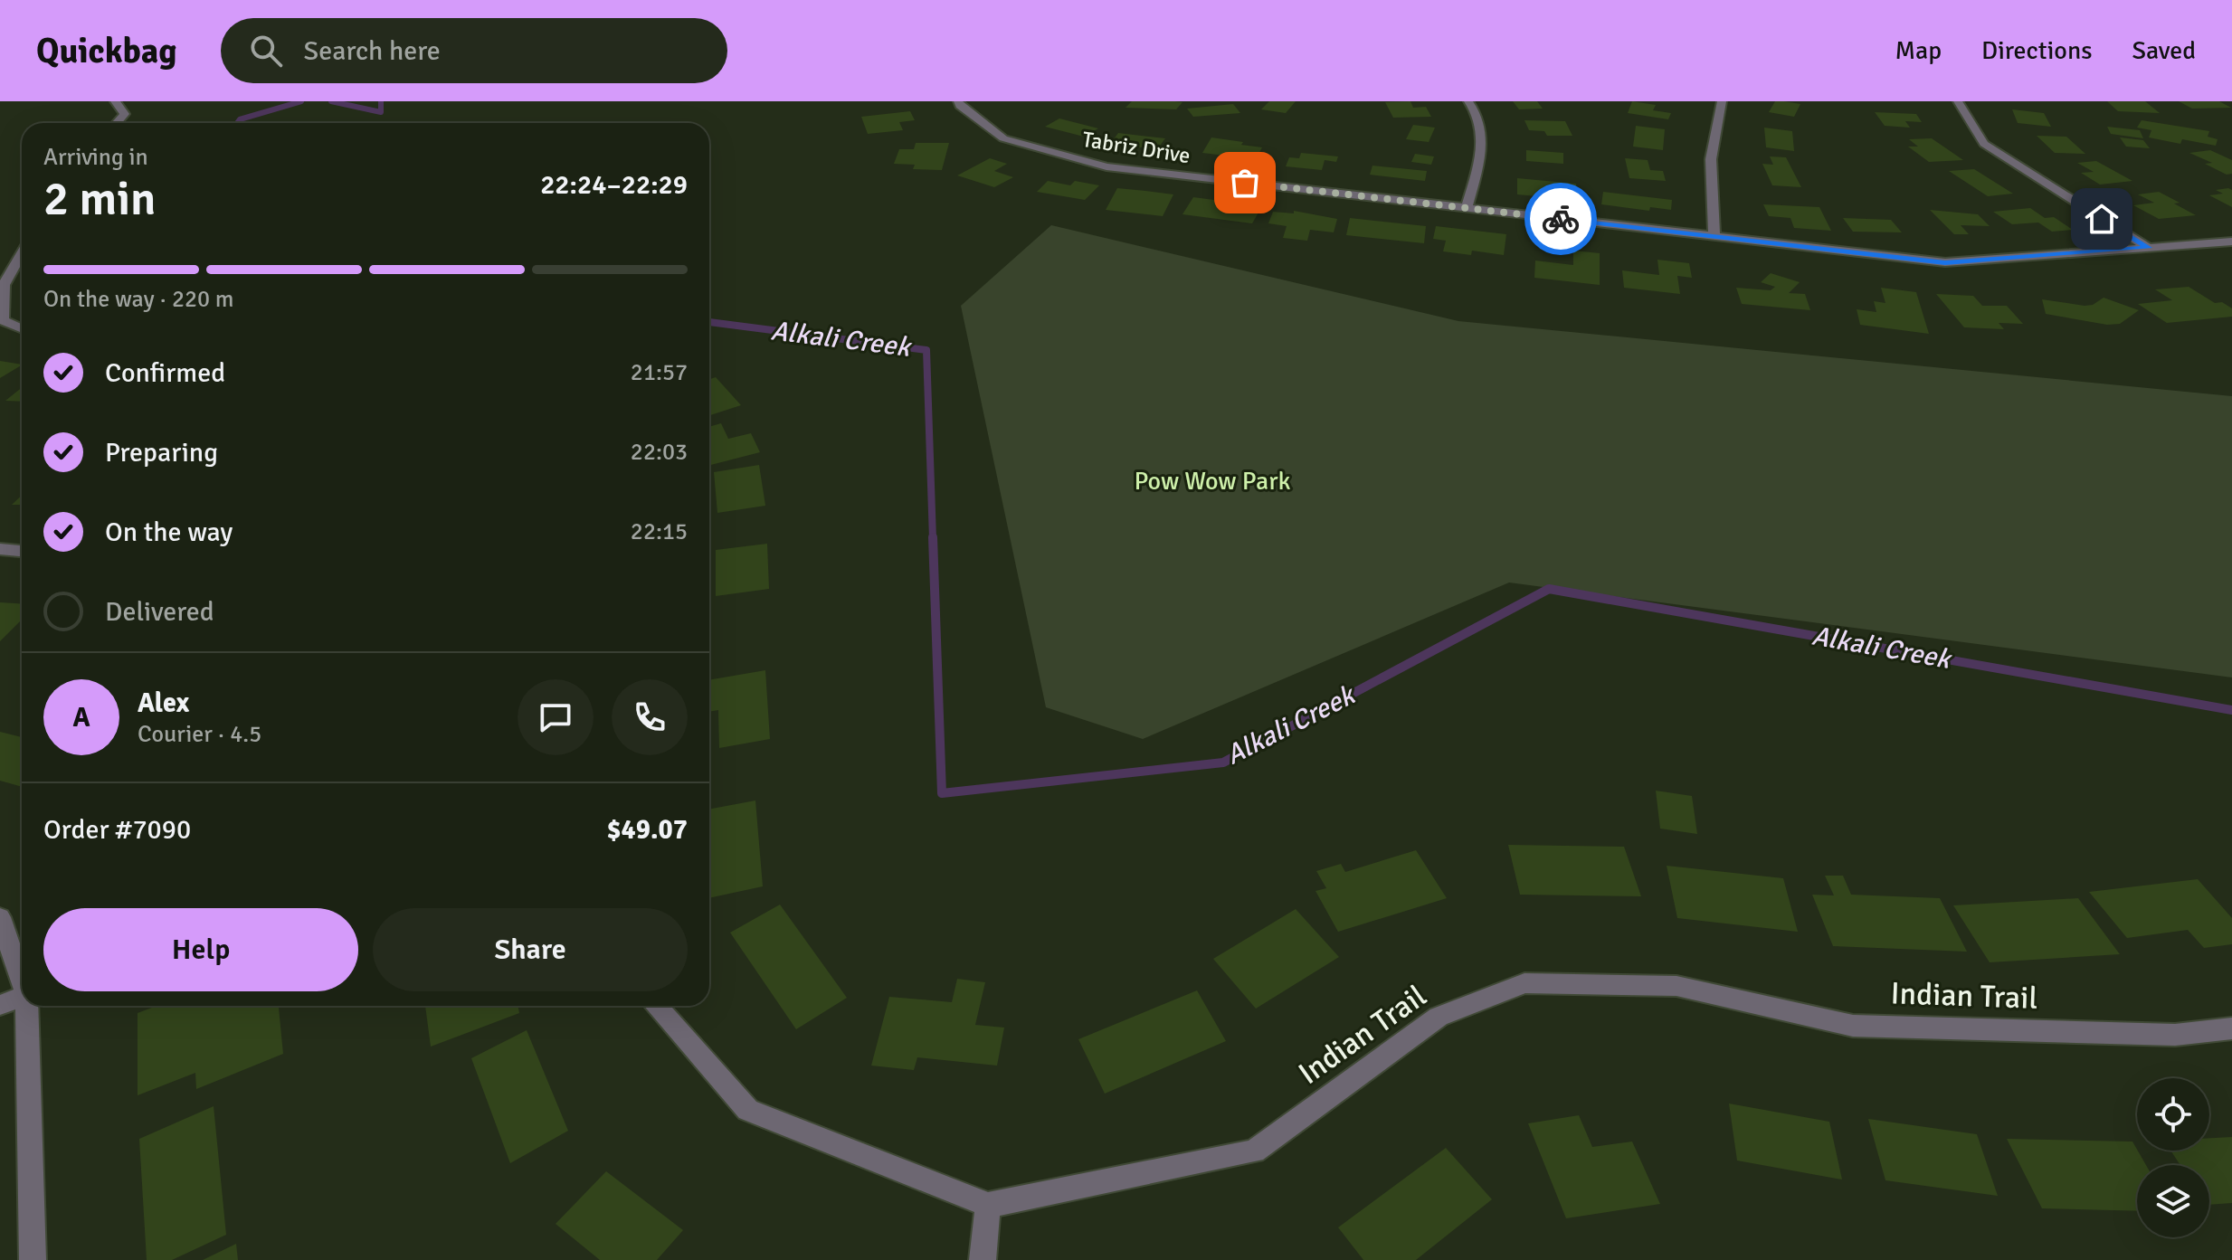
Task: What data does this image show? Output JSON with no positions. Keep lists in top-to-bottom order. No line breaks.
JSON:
{"streets":{"street":["Tabriz Drive","Indian Trail"]},"water":["Alkali Creek"],"parks":["Pow Wow Park"],"page":{"header":"Quickbag","search":"Search here","nav":["Map","Directions","Saved"],"heading":["2 min","Arriving in","22:24–22:29"],"panel":["Alex","Courier · 4.5","Order #7090","$49.07"],"bar":"On the way · 220 m","list":[["Confirmed","21:57"],["Preparing","22:03"],["On the way","22:15"],"Delivered"],"round":"A","buttons":["Help","Share"]}}
